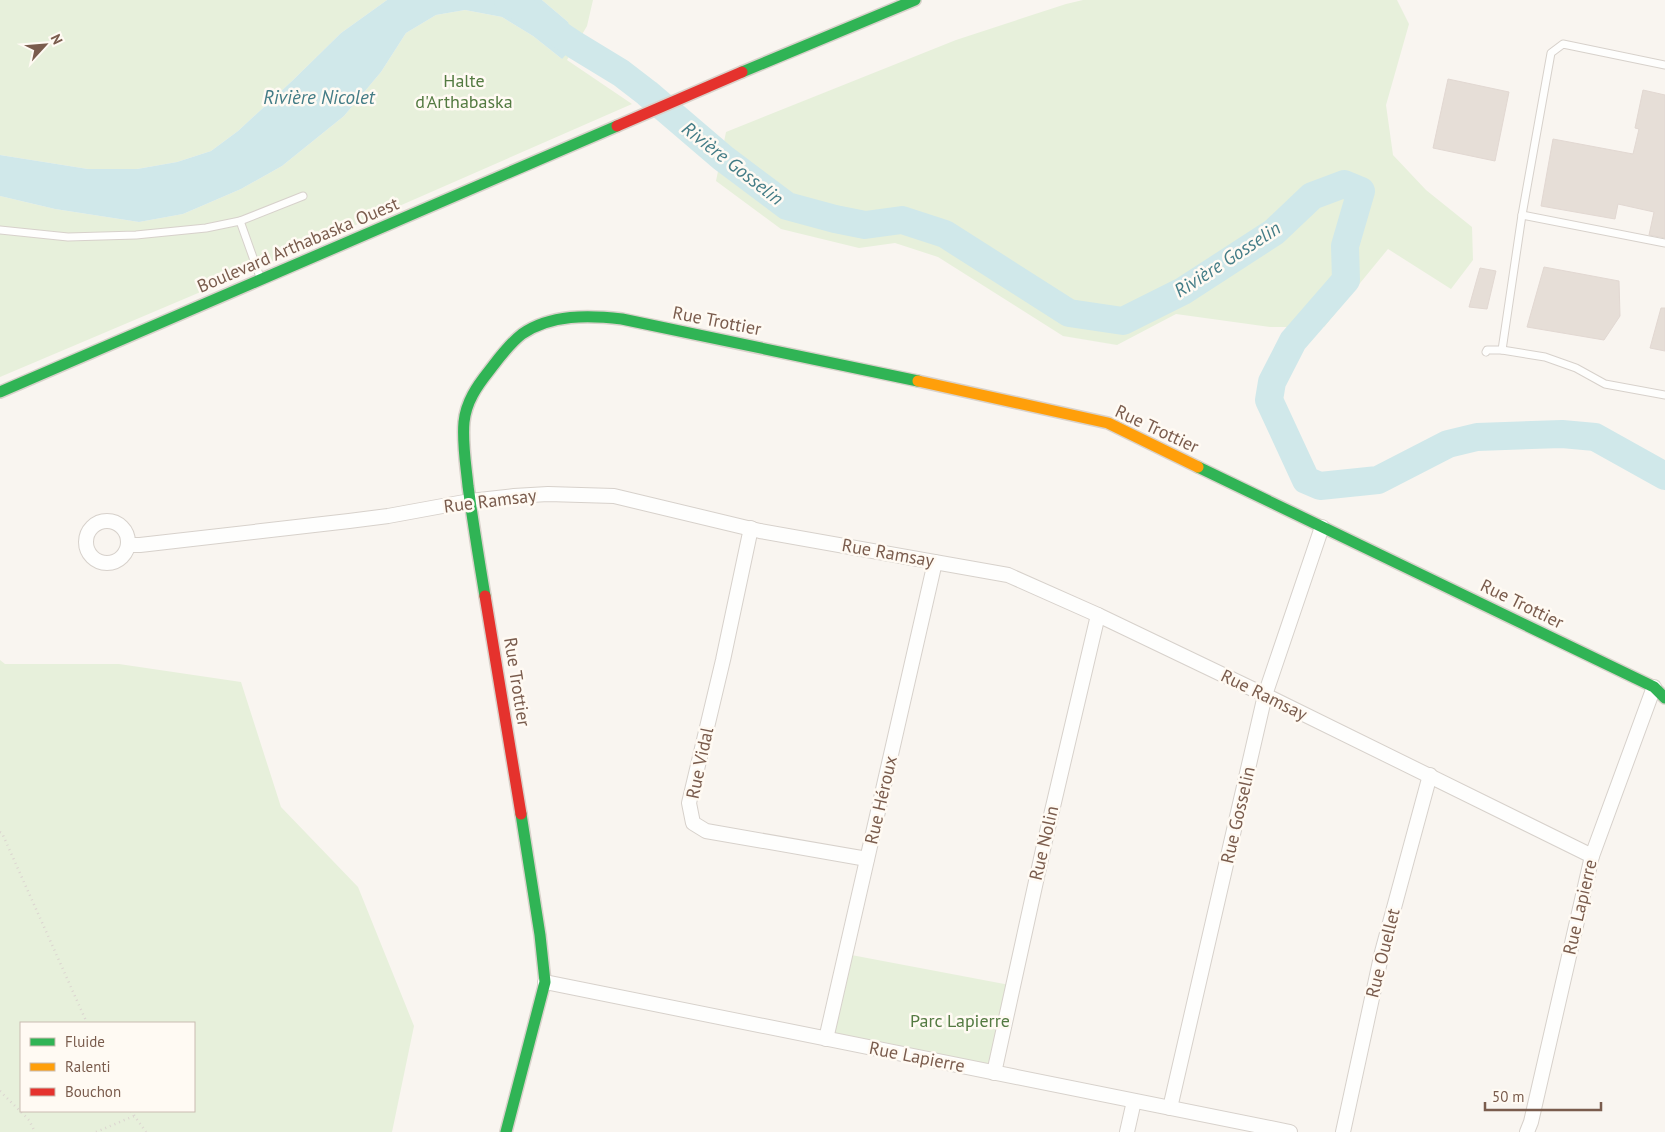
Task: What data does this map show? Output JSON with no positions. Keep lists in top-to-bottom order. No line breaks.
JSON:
{"streets":{"street":["Boulevard Arthabaska Ouest","Rue Trottier","Rue Ramsay","Rue Vidal","Rue Héroux","Rue Gosselin","Rue Nolin","Rue Lapierre","Rue Ouellet"]},"crossings":[["Rue Trottier","Rue Ramsay"],["Rue Trottier","Rue Gosselin"],["Rue Trottier","Rue Lapierre"],["Rue Ramsay","Rue Vidal"],["Rue Ramsay","Rue Héroux"],["Rue Ramsay","Rue Gosselin"],["Rue Ramsay","Rue Nolin"],["Rue Ramsay","Rue Lapierre"],["Rue Ramsay","Rue Ouellet"],["Rue Vidal","Rue Héroux"],["Rue Héroux","Rue Lapierre"],["Rue Gosselin","Rue Lapierre"],["Rue Nolin","Rue Lapierre"]],"water":["Rivière Nicolet","Rivière Gosselin"],"parks":["Halte d'Arthabaska","Parc Lapierre"],"legend":["Fluide","Ralenti","Bouchon"],"scale_bar":"50 m","north":"top right"}
